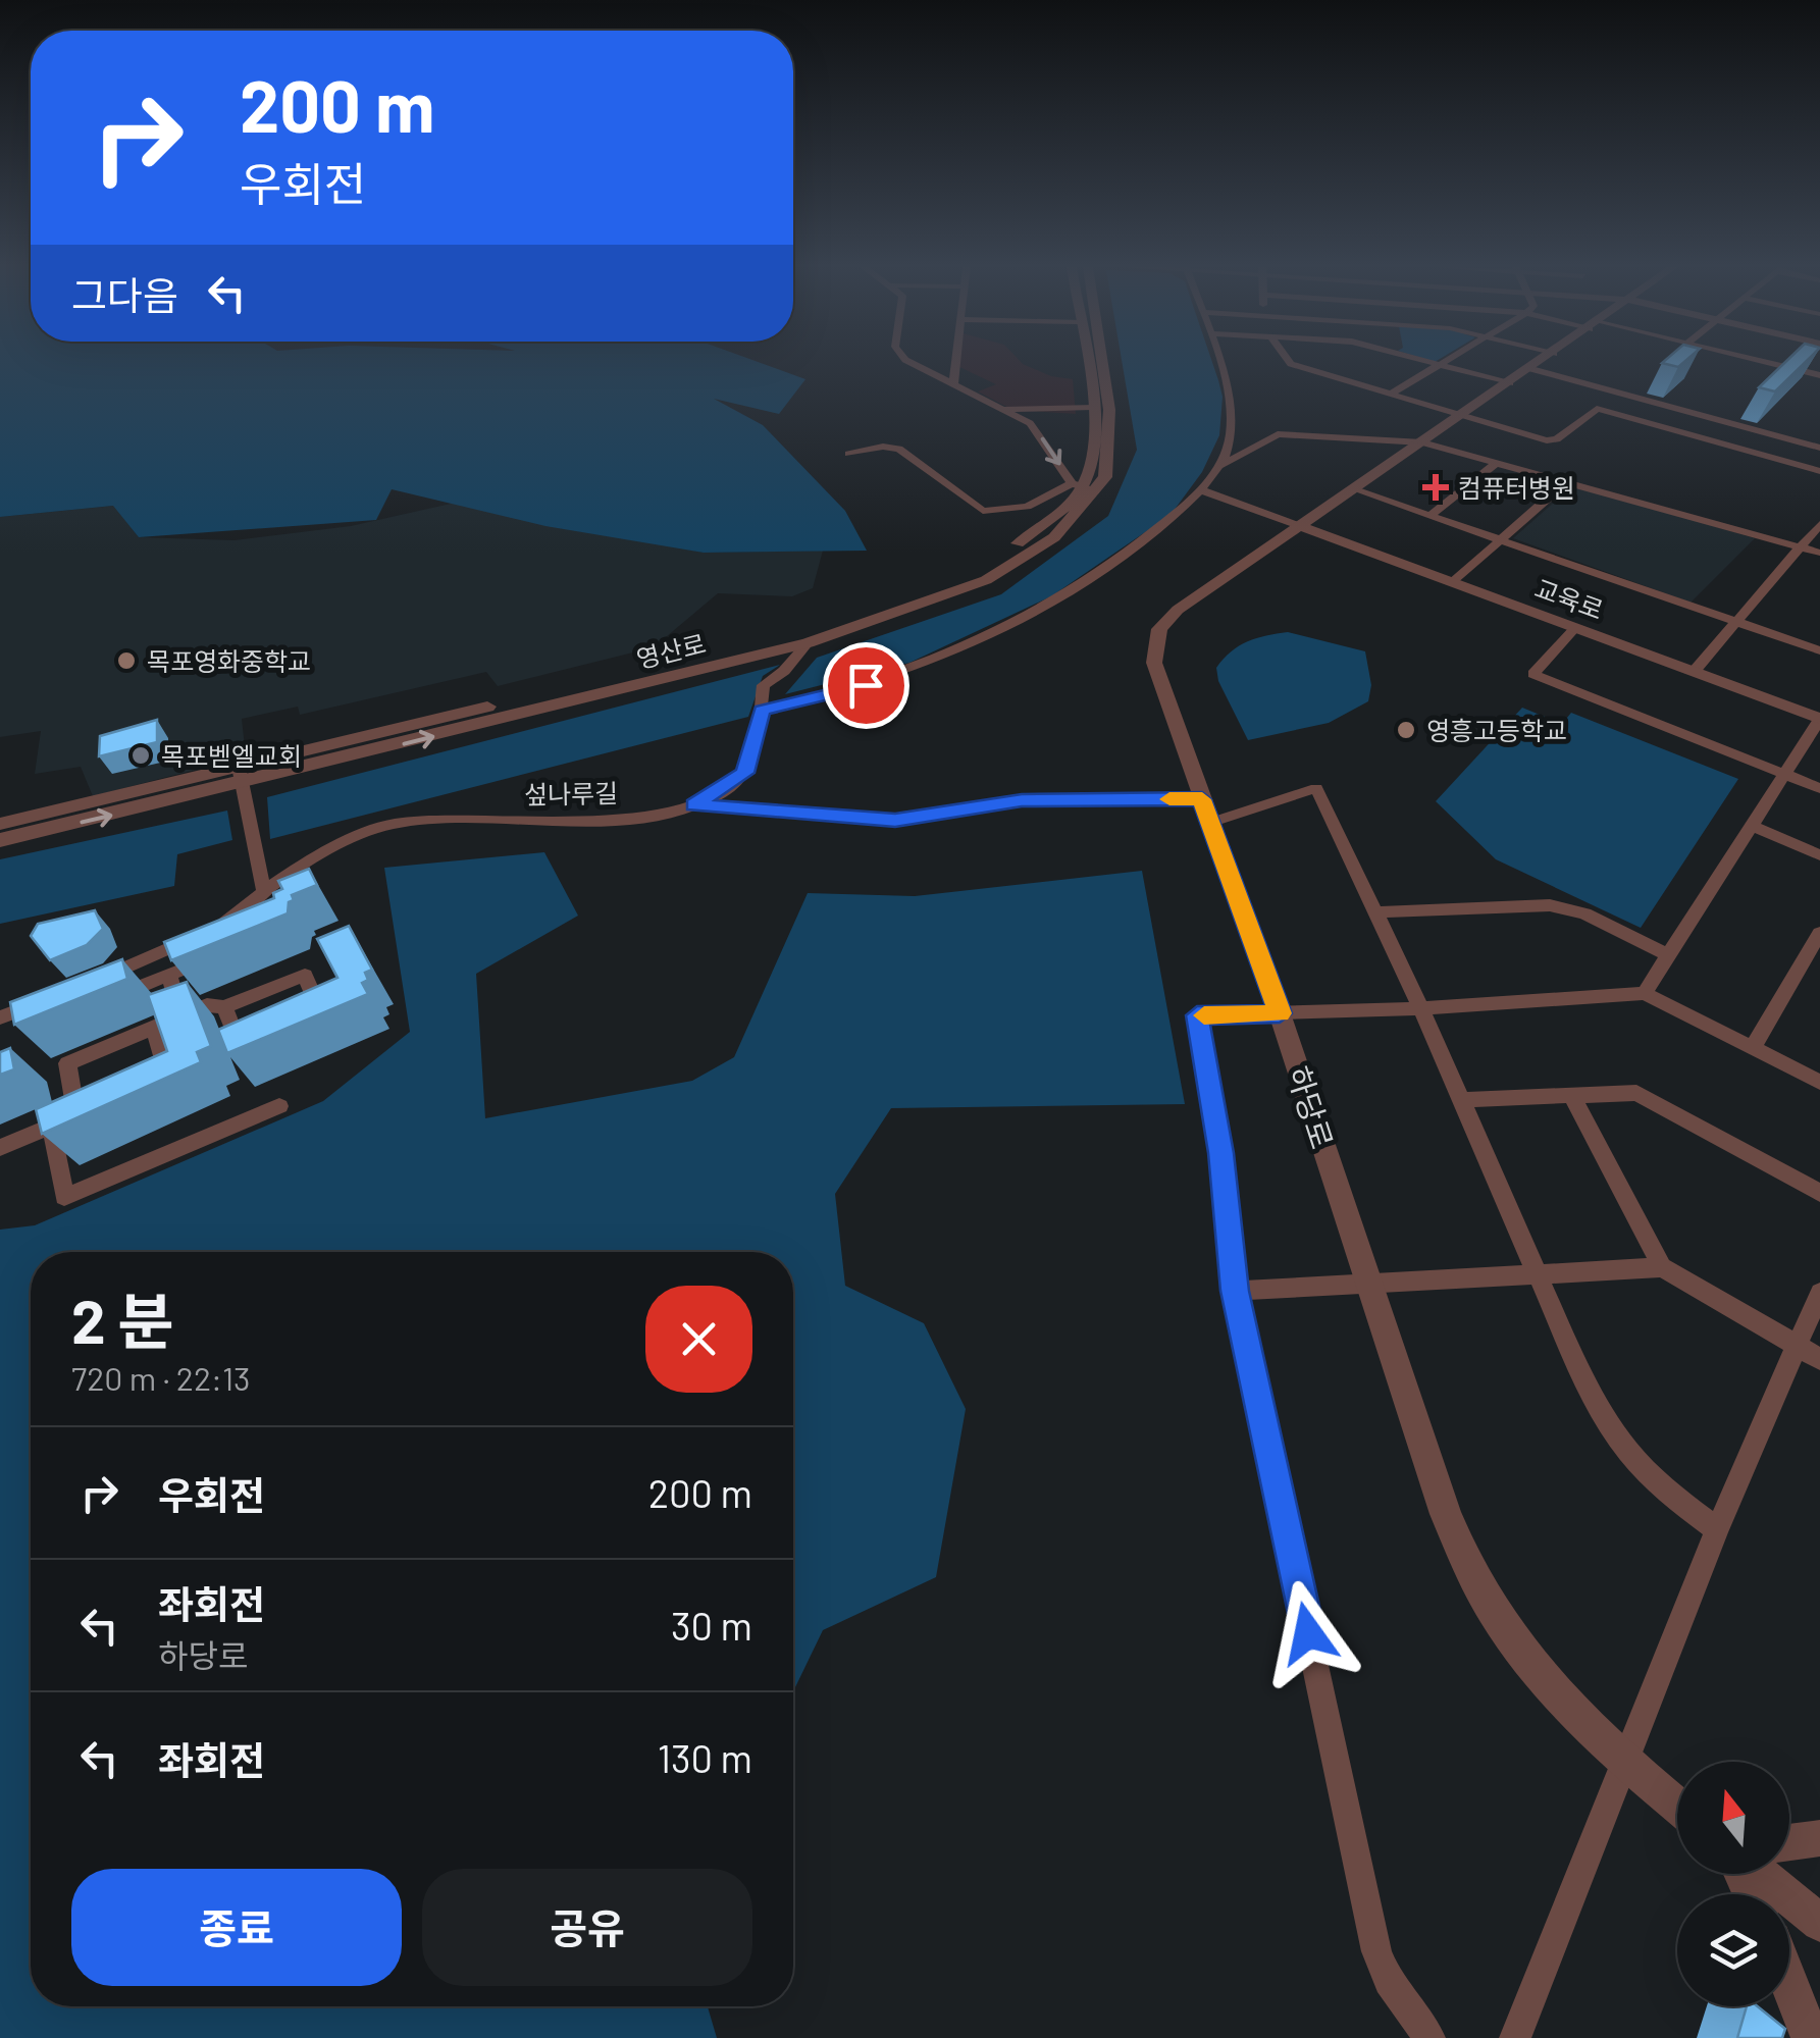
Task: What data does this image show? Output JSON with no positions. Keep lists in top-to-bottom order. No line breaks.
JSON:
{"streets":{"street":["교육로","영산로","섶나루길","하당로"]},"crossings":[["교육로","하당로"],["영산로","섶나루길"]],"places":{"health":["컴퓨터병원"],"other":["목포영화중학교","영흥고등학교","목포벧엘교회"]},"north":"top","page":{"turn":["200 m","우회전"],"then":"그다음","heading":["2 분","720 m · 22:13"],"list":[{"name":"우회전","value":"200 m"},{"name":"좌회전","note":"하당로","value":"30 m"},{"name":"좌회전","value":"130 m"}],"buttons":["종료","공유"]}}
